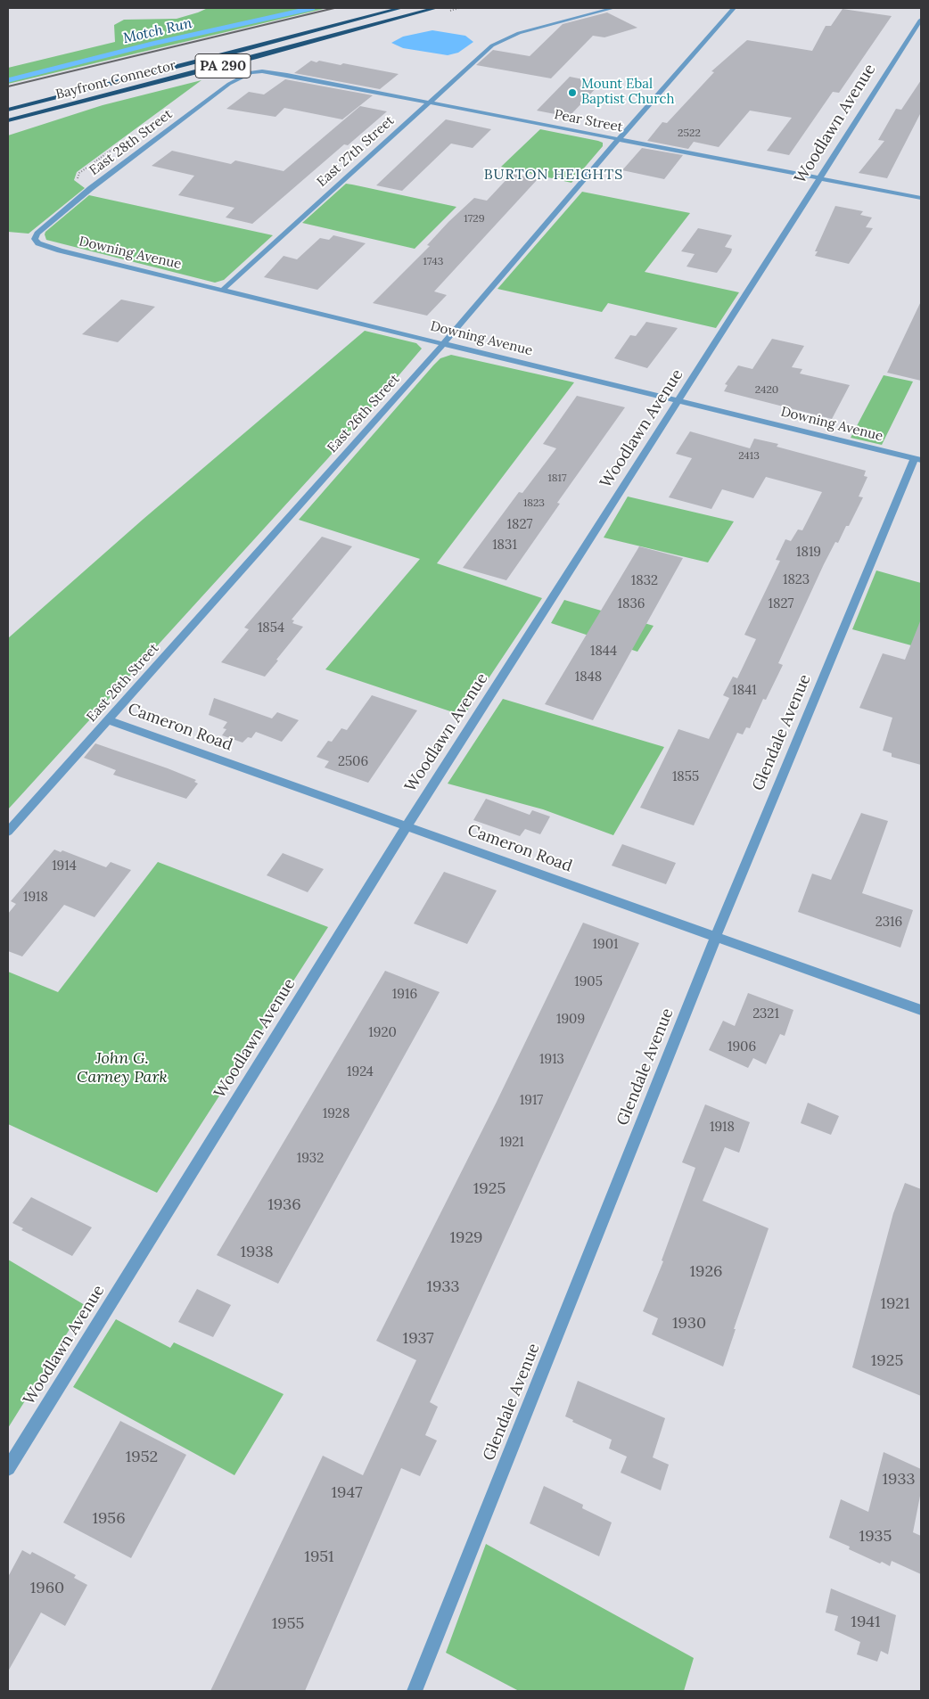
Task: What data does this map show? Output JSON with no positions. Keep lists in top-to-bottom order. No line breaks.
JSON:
{"streets":{"highway":["PA 290","Bayfront Connector"],"street":["Pear Street","Woodlawn Avenue","East 28th Street","East 27th Street","Downing Avenue","East 26th Street","Cameron Road","Glendale Avenue"]},"crossings":[["Pear Street","Woodlawn Avenue"],["Pear Street","East 28th Street"],["Pear Street","East 27th Street"],["Pear Street","East 26th Street"],["Woodlawn Avenue","Downing Avenue"],["Woodlawn Avenue","Cameron Road"],["East 28th Street","Downing Avenue"],["East 27th Street","Downing Avenue"],["Downing Avenue","East 26th Street"],["Downing Avenue","Glendale Avenue"],["East 26th Street","Cameron Road"],["Cameron Road","Glendale Avenue"]],"districts":["BURTON HEIGHTS"],"water":["Motch Run"],"parks":["John G. Carney Park"],"places":["Mount Ebal Baptist Church"],"house_numbers":["2522","1729","1743","2420","2413","1817","1823","1827","1831","1819","1823","1832","1836","1827","1854","1844","1848","1841","2506","1855","1914","1918","2316","1901","1905","1916","2321","1909","1920","1906","1913","1924","1917","1928","1918","1921","1932","1925","1936","1929","1938","1926","1933","1921","1930","1937","1925","1952","1933","1947","1956","1935","1951","1960","1941","1955"]}
